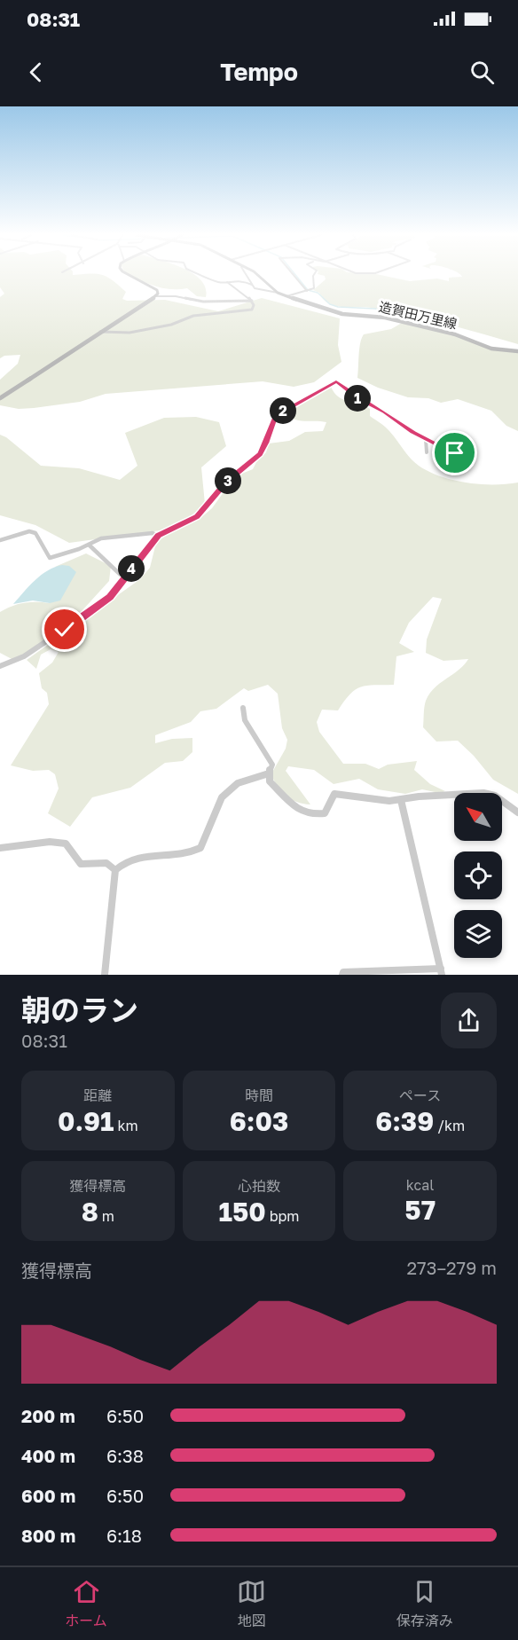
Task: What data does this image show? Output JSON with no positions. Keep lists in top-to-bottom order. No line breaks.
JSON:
{"streets":{"main road":["造賀田万里線"]},"north":"top left","page":{"status":"08:31","header":"Tempo","pins":["1","2","3","4"],"heading":["朝のラン","08:31"],"stats":[["距離","0.91 km"],["時間","6:03"],["ペース","6:39 /km"],["獲得標高","8 m"],["心拍数","150 bpm"],["kcal","57"]],"chart":["獲得標高","273–279 m"],"list":[{"name":"200 m","note":"6:50"},{"name":"400 m","note":"6:38"},{"name":"600 m","note":"6:50"},{"name":"800 m","note":"6:18"}],"tabs":["ホーム","地図","保存済み"]}}
